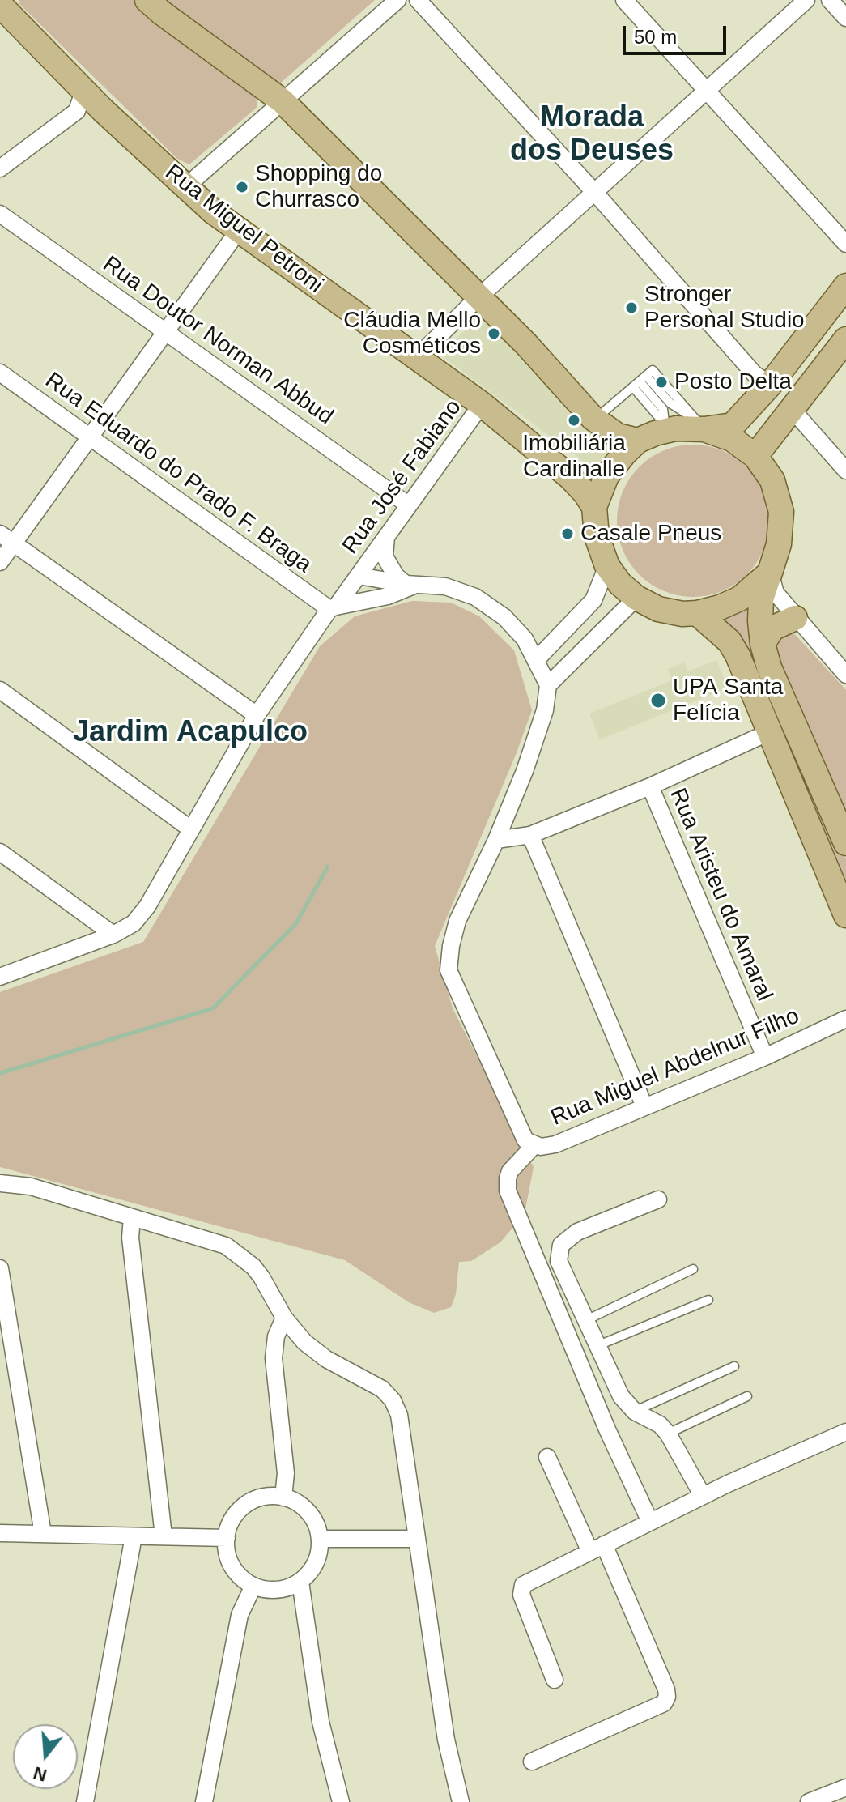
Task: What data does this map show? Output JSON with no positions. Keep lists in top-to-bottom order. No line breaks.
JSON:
{"streets":{"main road":["Rua Miguel Petroni"],"street":["Rua Doutor Norman Abbud","Rua Eduardo do Prado F. Braga","Rua José Fabiano","Rua Aristeu do Amaral","Rua Miguel Abdelnur Filho"]},"crossings":[["Rua Miguel Petroni","Rua José Fabiano"],["Rua Doutor Norman Abbud","Rua José Fabiano"],["Rua Aristeu do Amaral","Rua Miguel Abdelnur Filho"]],"districts":["Morada dos Deuses","Jardim Acapulco"],"places":["Shopping do Churrasco","Stronger Personal Studio","Cláudia Mello Cosméticos","Posto Delta","Imobiliária Cardinalle","Casale Pneus","UPA Santa Felícia"],"scale_bar":"50 m","north":"bottom"}
